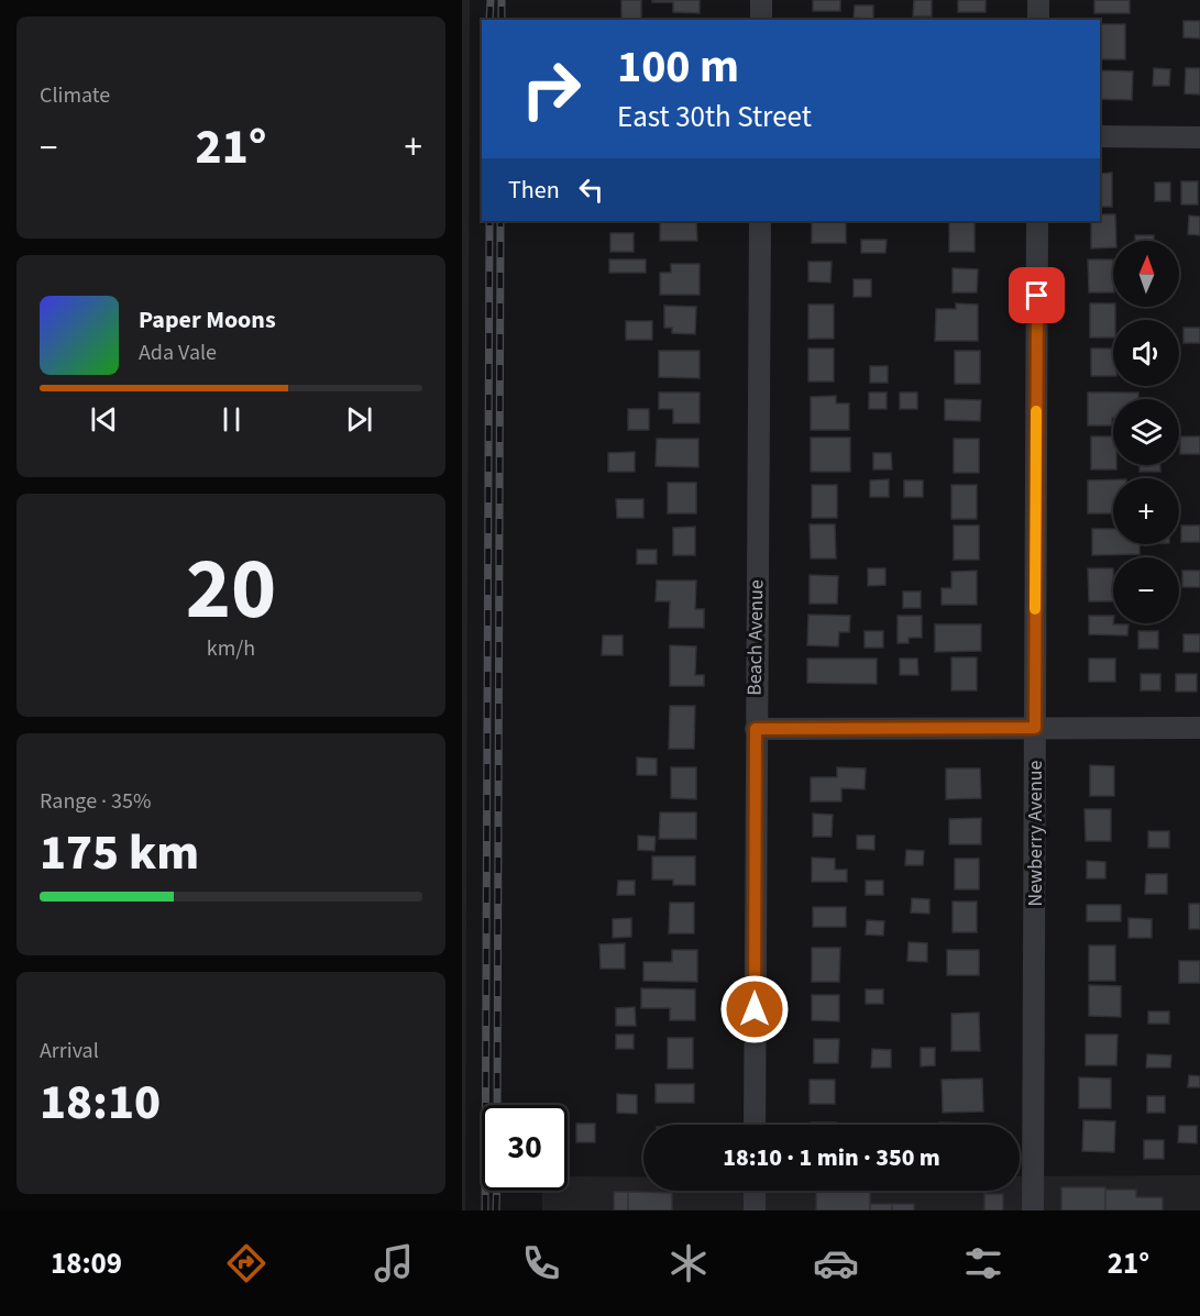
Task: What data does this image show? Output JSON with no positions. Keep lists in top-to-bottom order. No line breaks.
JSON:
{"streets":{"street":["Beach Avenue","Newberry Avenue"]},"north":"top","page":{"tile":["Climate",["20","km/h"],["Range · 35%","175 km"],["Arrival","18:10"]],"turn":["100 m","East 30th Street"],"heat":["−","21°","+"],"then":"Then","map_buttons":["+","−"],"song":["Paper Moons","Ada Vale"],"limit":"30","trip":"18:10 · 1 min · 350 m","tabs":["18:09","21°"]}}
